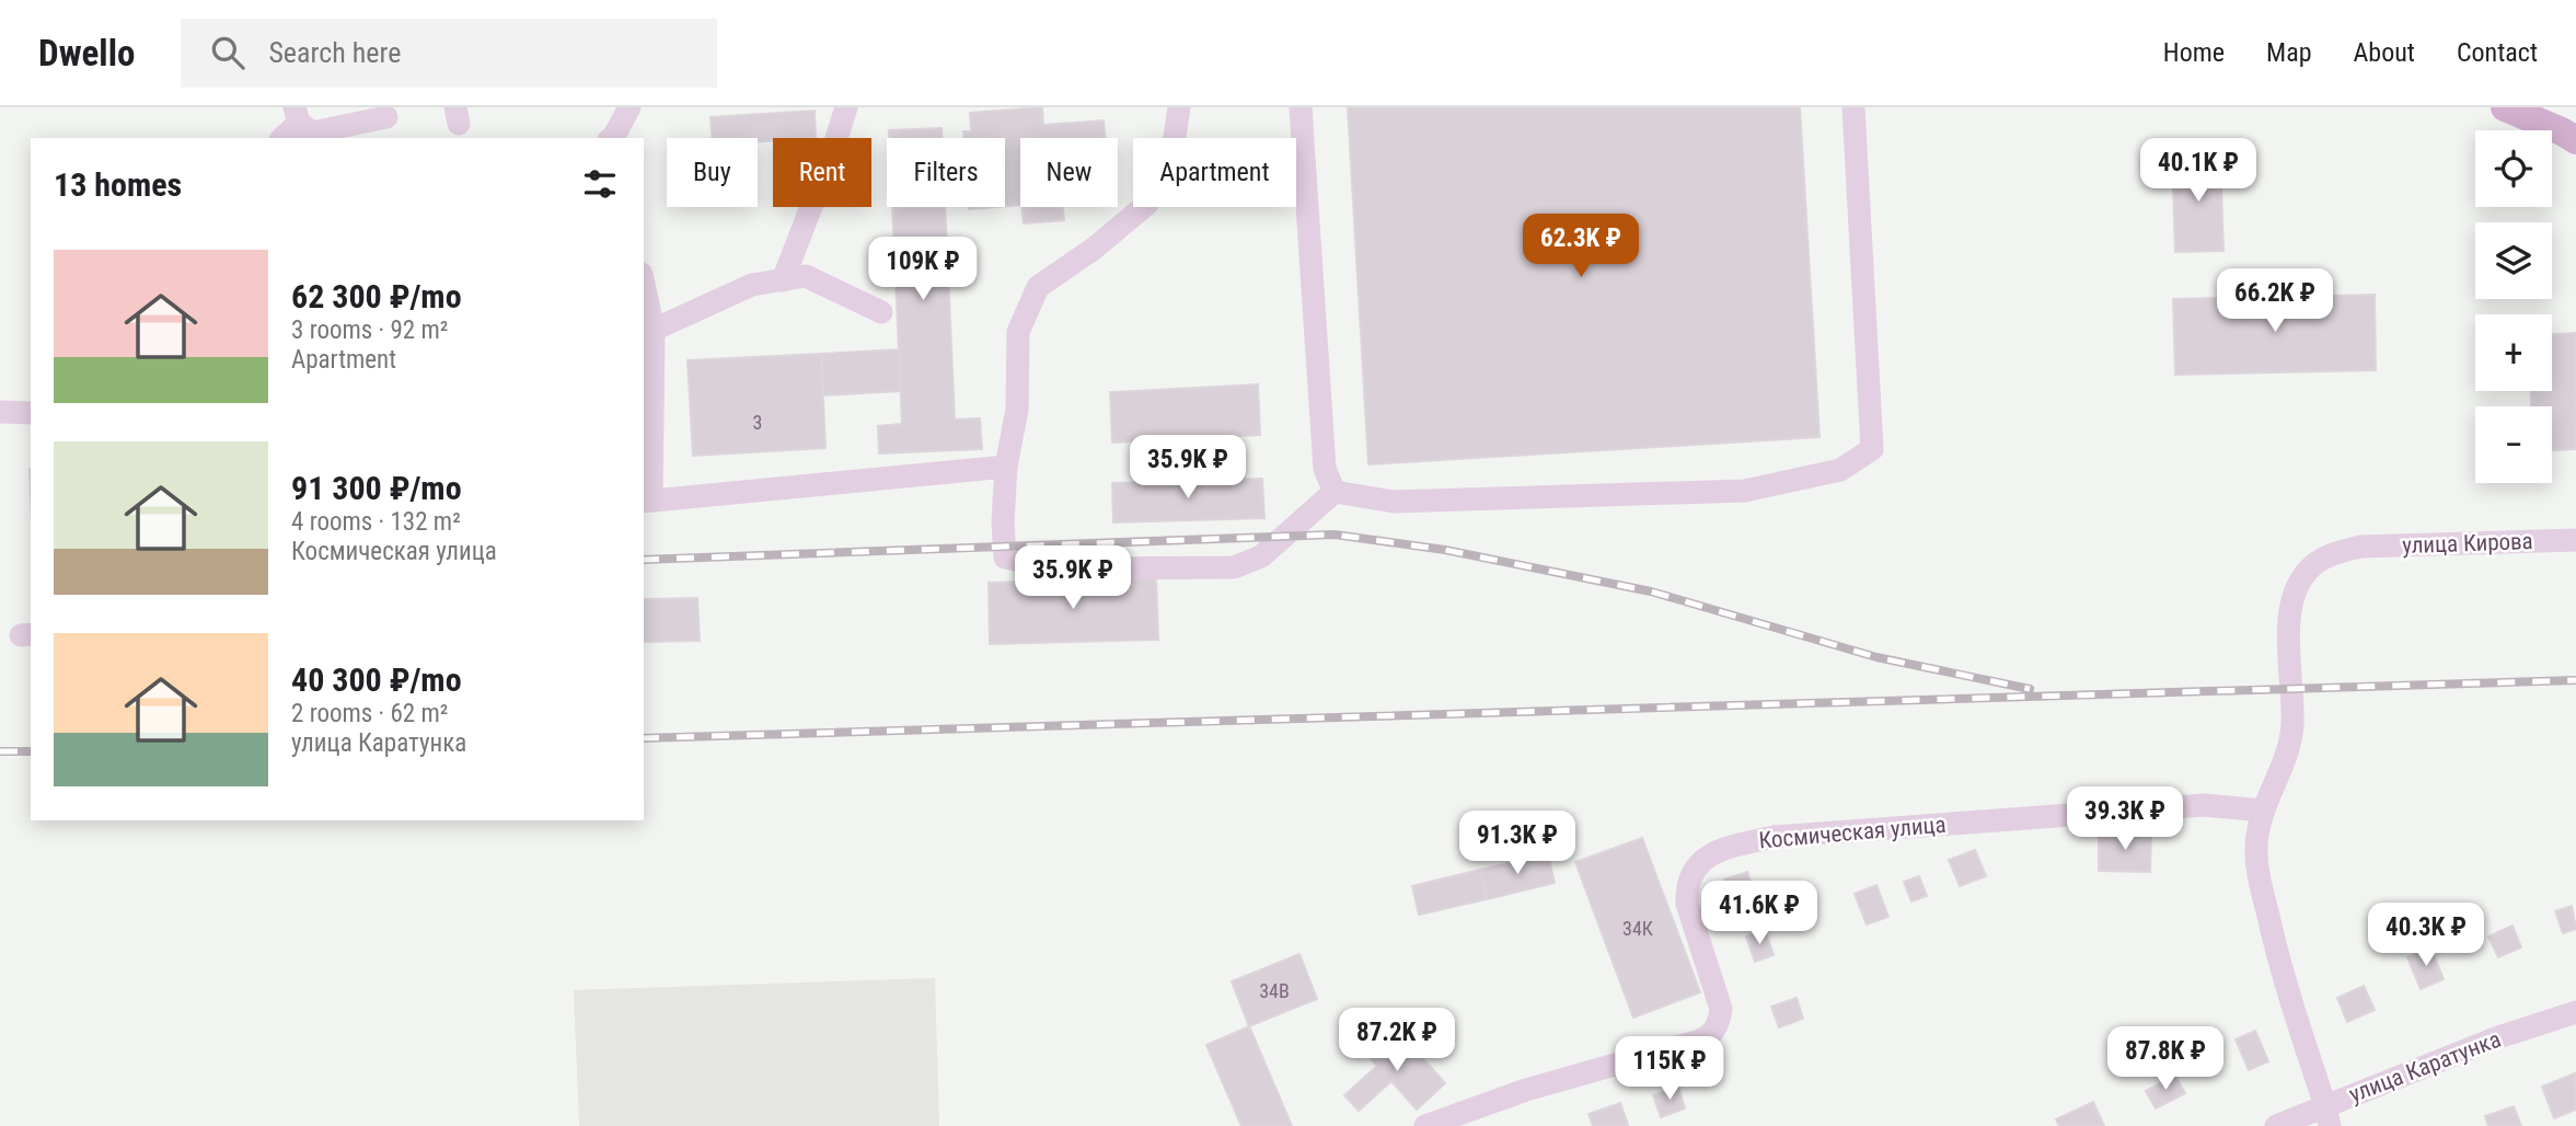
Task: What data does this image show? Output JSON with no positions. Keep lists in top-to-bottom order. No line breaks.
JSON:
{"streets":{"street":["улица Кирова","Космическая улица","улица Каратунка"]},"crossings":[["улица Кирова","Космическая улица"],["улица Кирова","улица Каратунка"]],"house_numbers":["3","34К","34В"],"page":{"header":"Dwello","search":"Search here","nav":["Home","Map","About","Contact"],"map_buttons":["+","−"],"price":["40.1K ₽","62.3K ₽","109K ₽","66.2K ₽","35.9K ₽","35.9K ₽","39.3K ₽","91.3K ₽","41.6K ₽","40.3K ₽","87.2K ₽","87.8K ₽","115K ₽"],"chip":["Buy","Rent","Filters","New","Apartment"],"heading":"13 homes","list":[{"name":"62 300 ₽/mo","note":"3 rooms · 92 m² · Apartment"},{"name":"91 300 ₽/mo","note":"4 rooms · 132 m² · Космическая улица"},{"name":"40 300 ₽/mo","note":"2 rooms · 62 m² · улица Каратунка"}]}}
